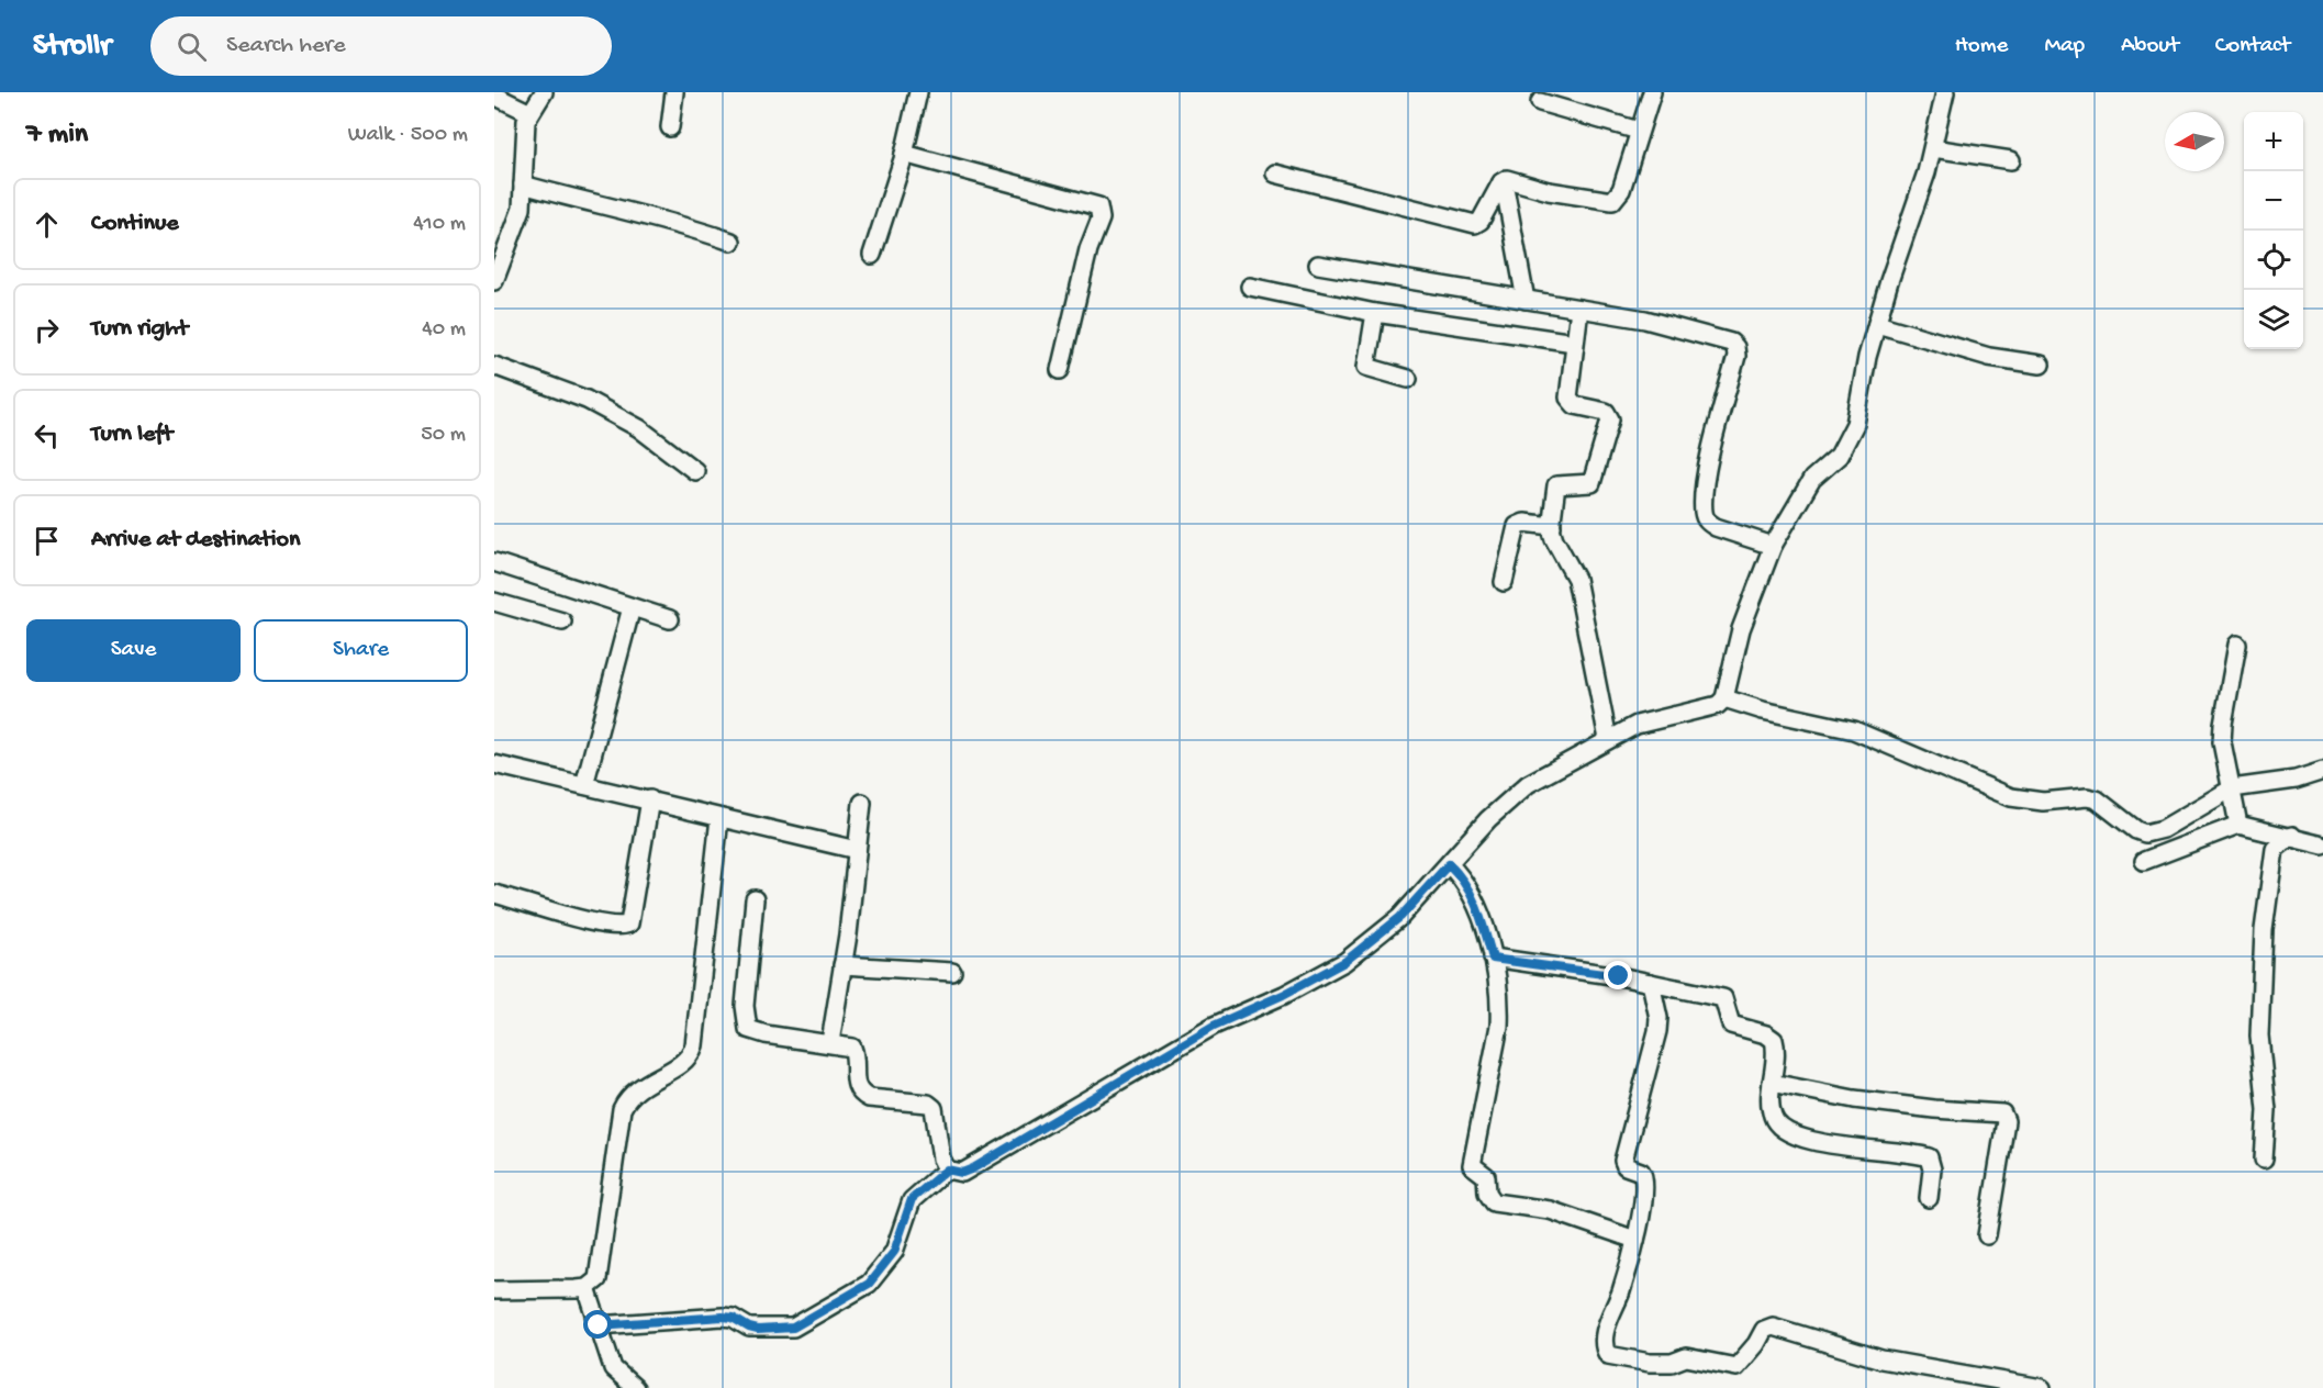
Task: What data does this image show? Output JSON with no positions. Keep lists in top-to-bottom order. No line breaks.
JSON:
{"north":"left","page":{"header":"Strollr","search":"Search here","nav":["Home","Map","About","Contact"],"heading":["7 min","Walk · 500 m"],"map_buttons":["+","−"],"list":[["Continue","410 m"],["Turn right","40 m"],["Turn left","50 m"],"Arrive at destination"],"buttons":["Save","Share"]}}
